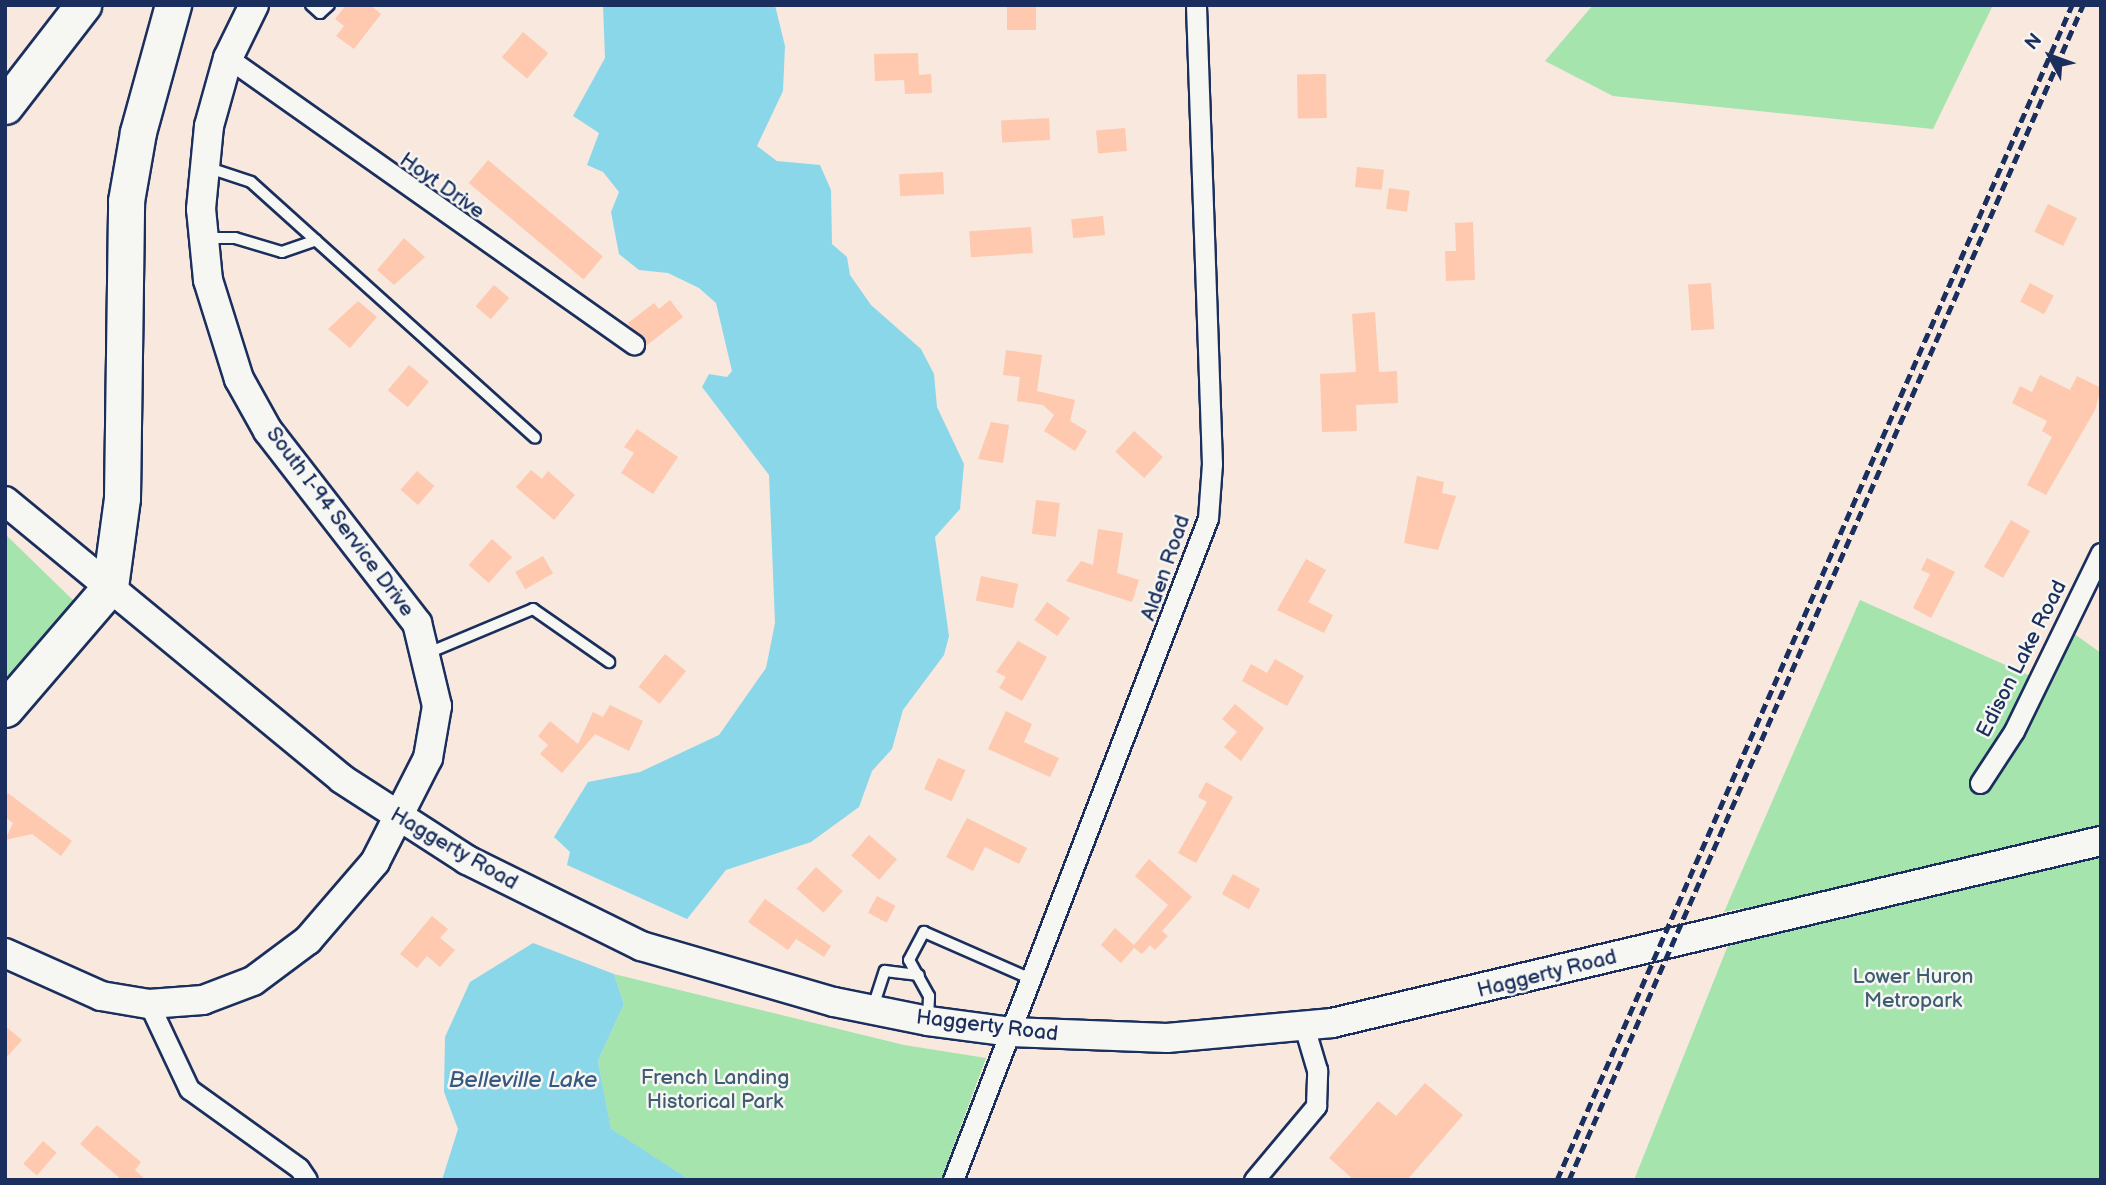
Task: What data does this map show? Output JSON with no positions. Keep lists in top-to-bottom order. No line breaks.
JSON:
{"streets":{"main road":["South I-94 Service Drive","Haggerty Road"],"street":["Hoyt Drive","Alden Road","Edison Lake Road"]},"crossings":[["Hoyt Drive","South I-94 Service Drive"],["South I-94 Service Drive","Haggerty Road"],["Alden Road","Haggerty Road"]],"water":["Belleville Lake"],"parks":["Lower Huron Metropark","French Landing Historical Park"],"north":"top left"}
